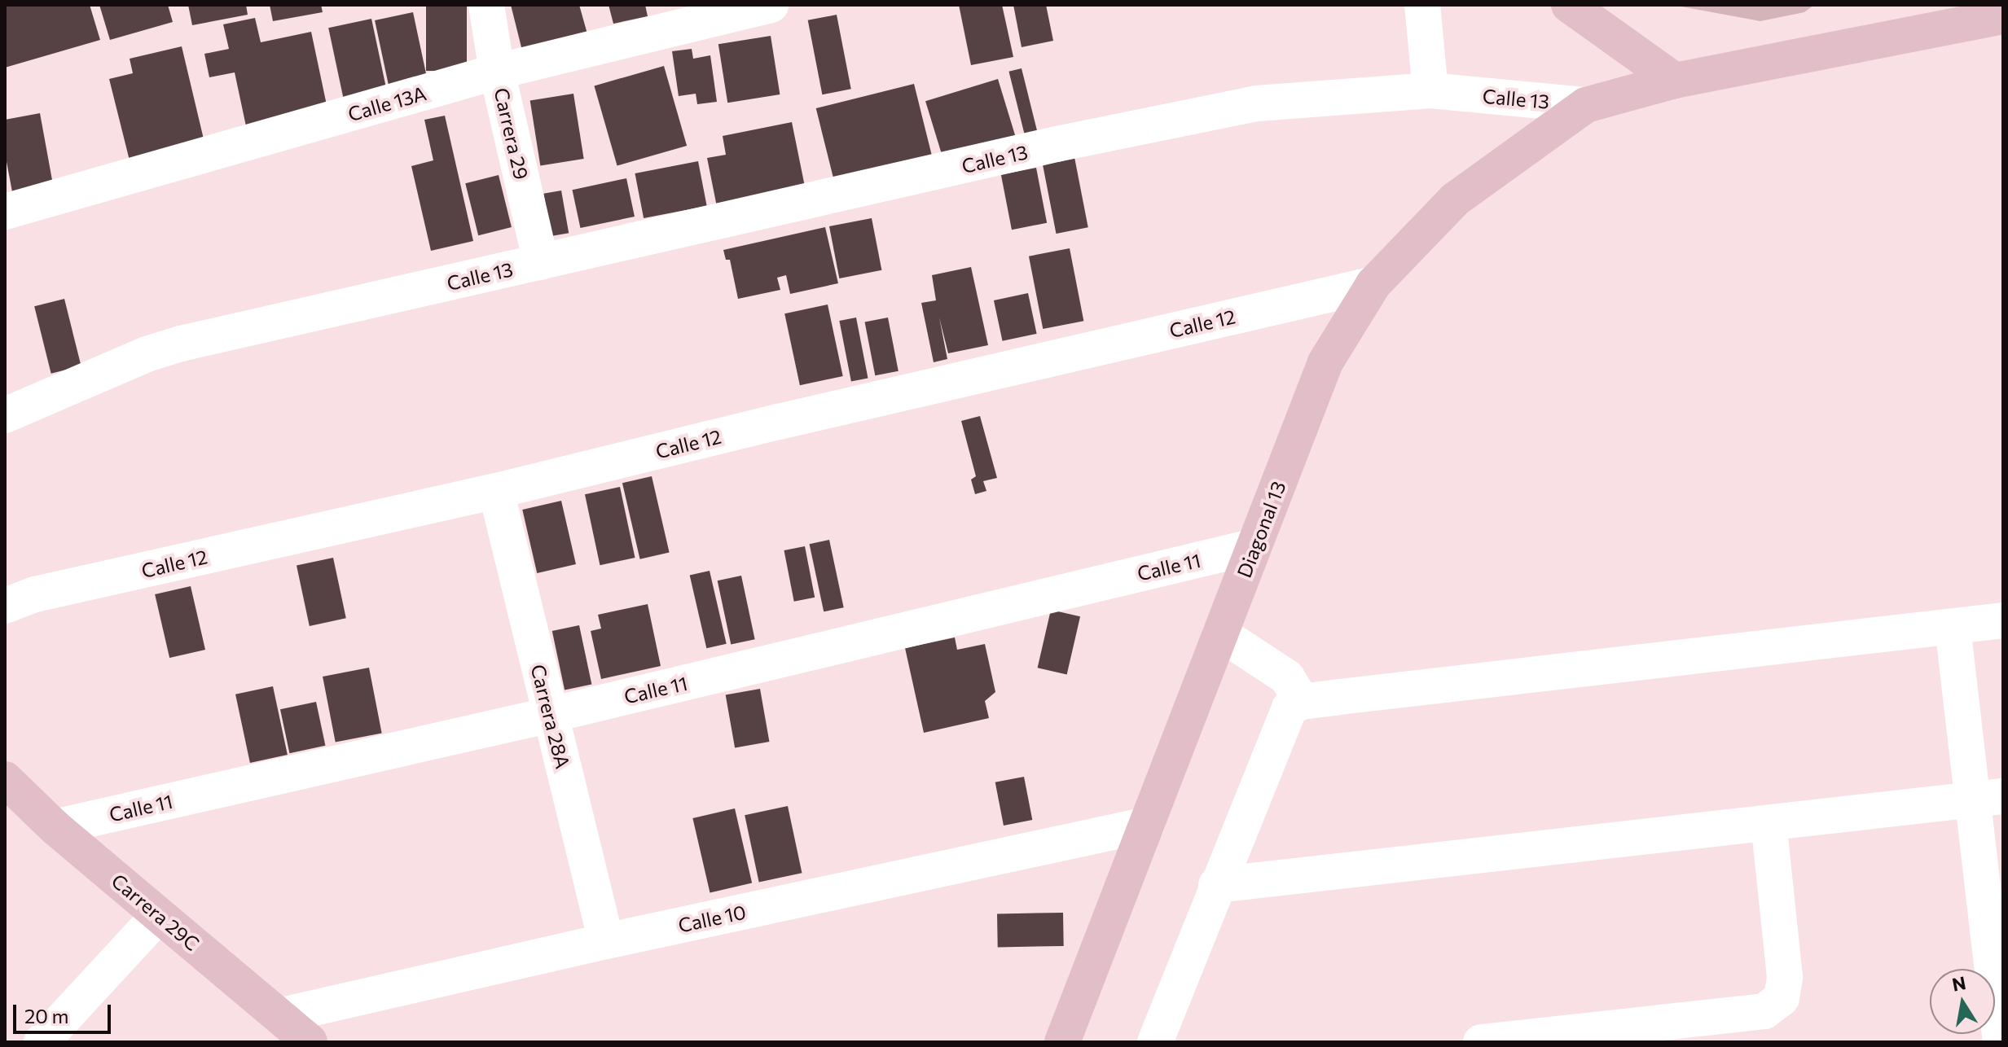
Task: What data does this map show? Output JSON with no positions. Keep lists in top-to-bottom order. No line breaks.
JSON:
{"streets":{"street":["Calle 13","Calle 13A","Carrera 29","Calle 12","Diagonal 13","Calle 11","Carrera 28A","Carrera 29C","Calle 10"]},"crossings":[["Calle 13","Carrera 29"],["Calle 13","Diagonal 13"],["Calle 13A","Carrera 29"],["Calle 12","Diagonal 13"],["Calle 12","Carrera 28A"],["Diagonal 13","Calle 11"],["Diagonal 13","Calle 10"],["Calle 11","Carrera 28A"],["Calle 11","Carrera 29C"],["Carrera 28A","Calle 10"],["Carrera 29C","Calle 10"]],"scale_bar":"20 m","north":"top"}
